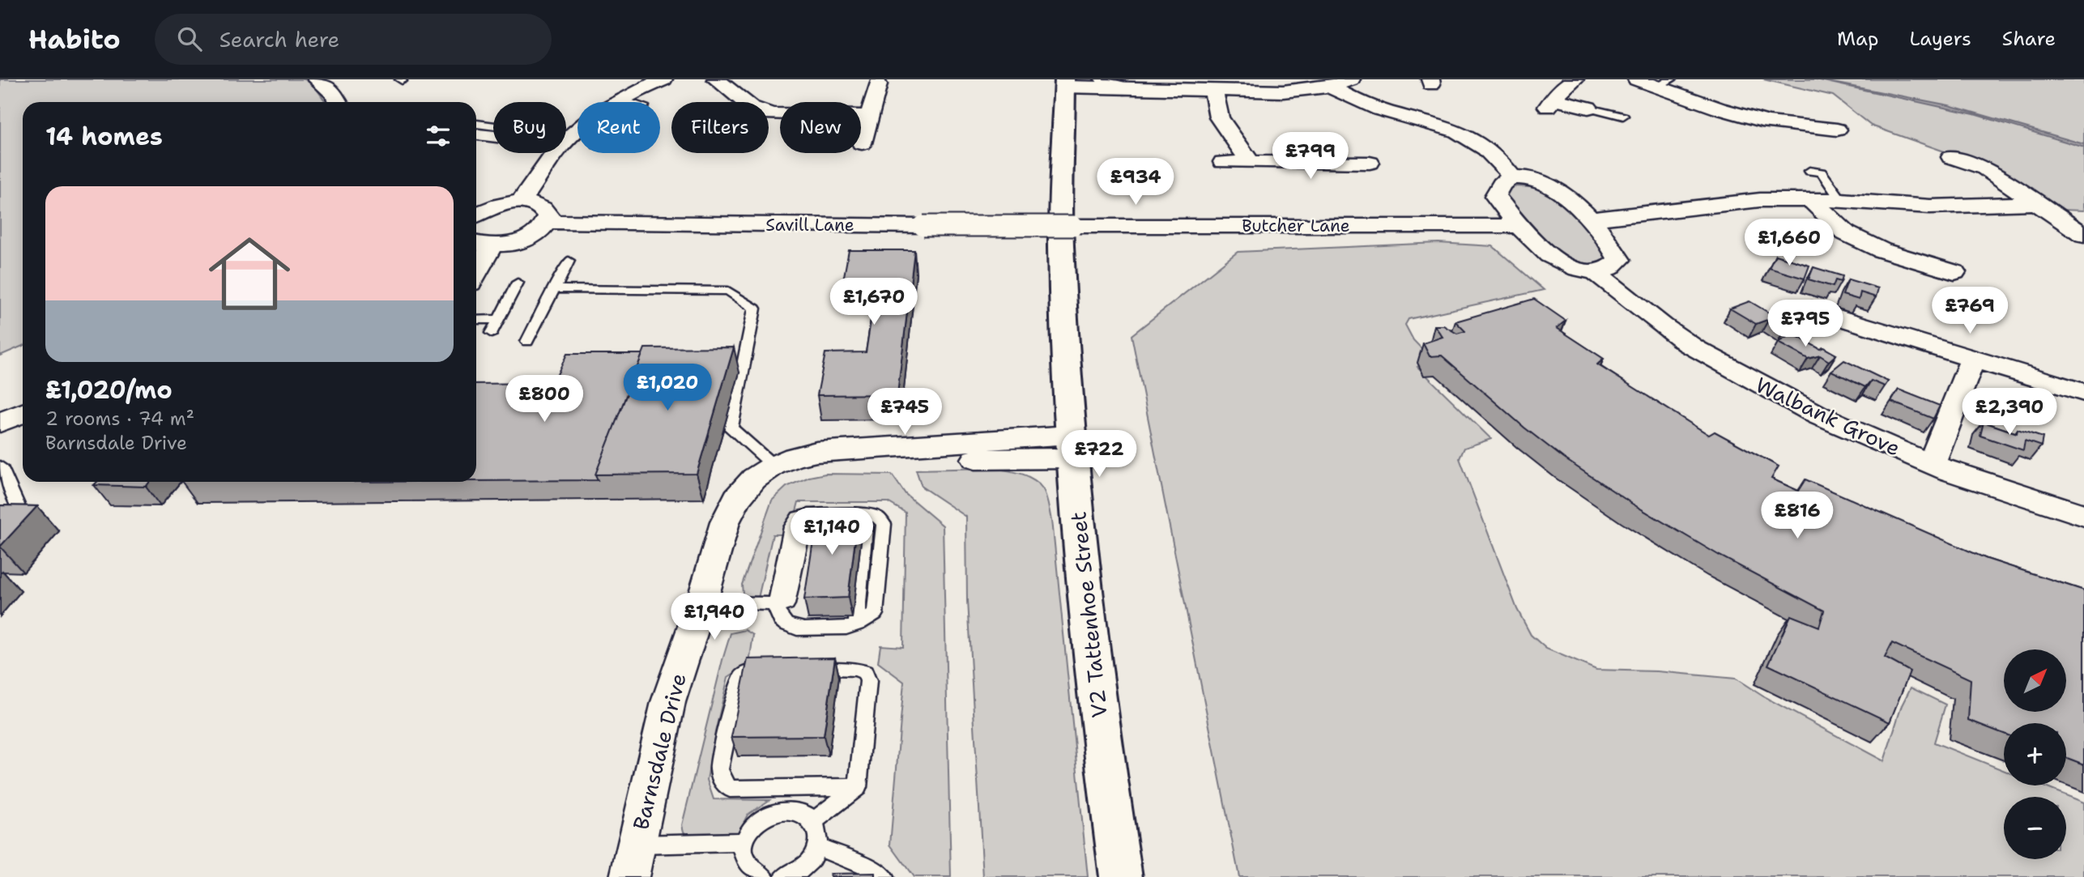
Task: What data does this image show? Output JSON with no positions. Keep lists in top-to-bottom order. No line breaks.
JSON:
{"streets":{"street":["Savill Lane","Butcher Lane","Walbank Grove","V2 Tattenhoe Street","Barnsdale Drive"]},"crossings":[["Savill Lane","Butcher Lane"],["Butcher Lane","Walbank Grove"],["V2 Tattenhoe Street","Barnsdale Drive"]],"north":"top right","page":{"header":"Habito","search":"Search here","nav":["Map","Layers","Share"],"chip":["Buy","Rent","Filters","New"],"heading":"14 homes","price":["£799","£934","£1,660","£1,670","£769","£795","£1,020","£800","£745","£2,390","£722","£816","£1,140","£1,940"],"list":[{"name":"£1,020/mo","note":"2 rooms · 74 m² · Barnsdale Drive"}],"map_buttons":["+","−"]}}
